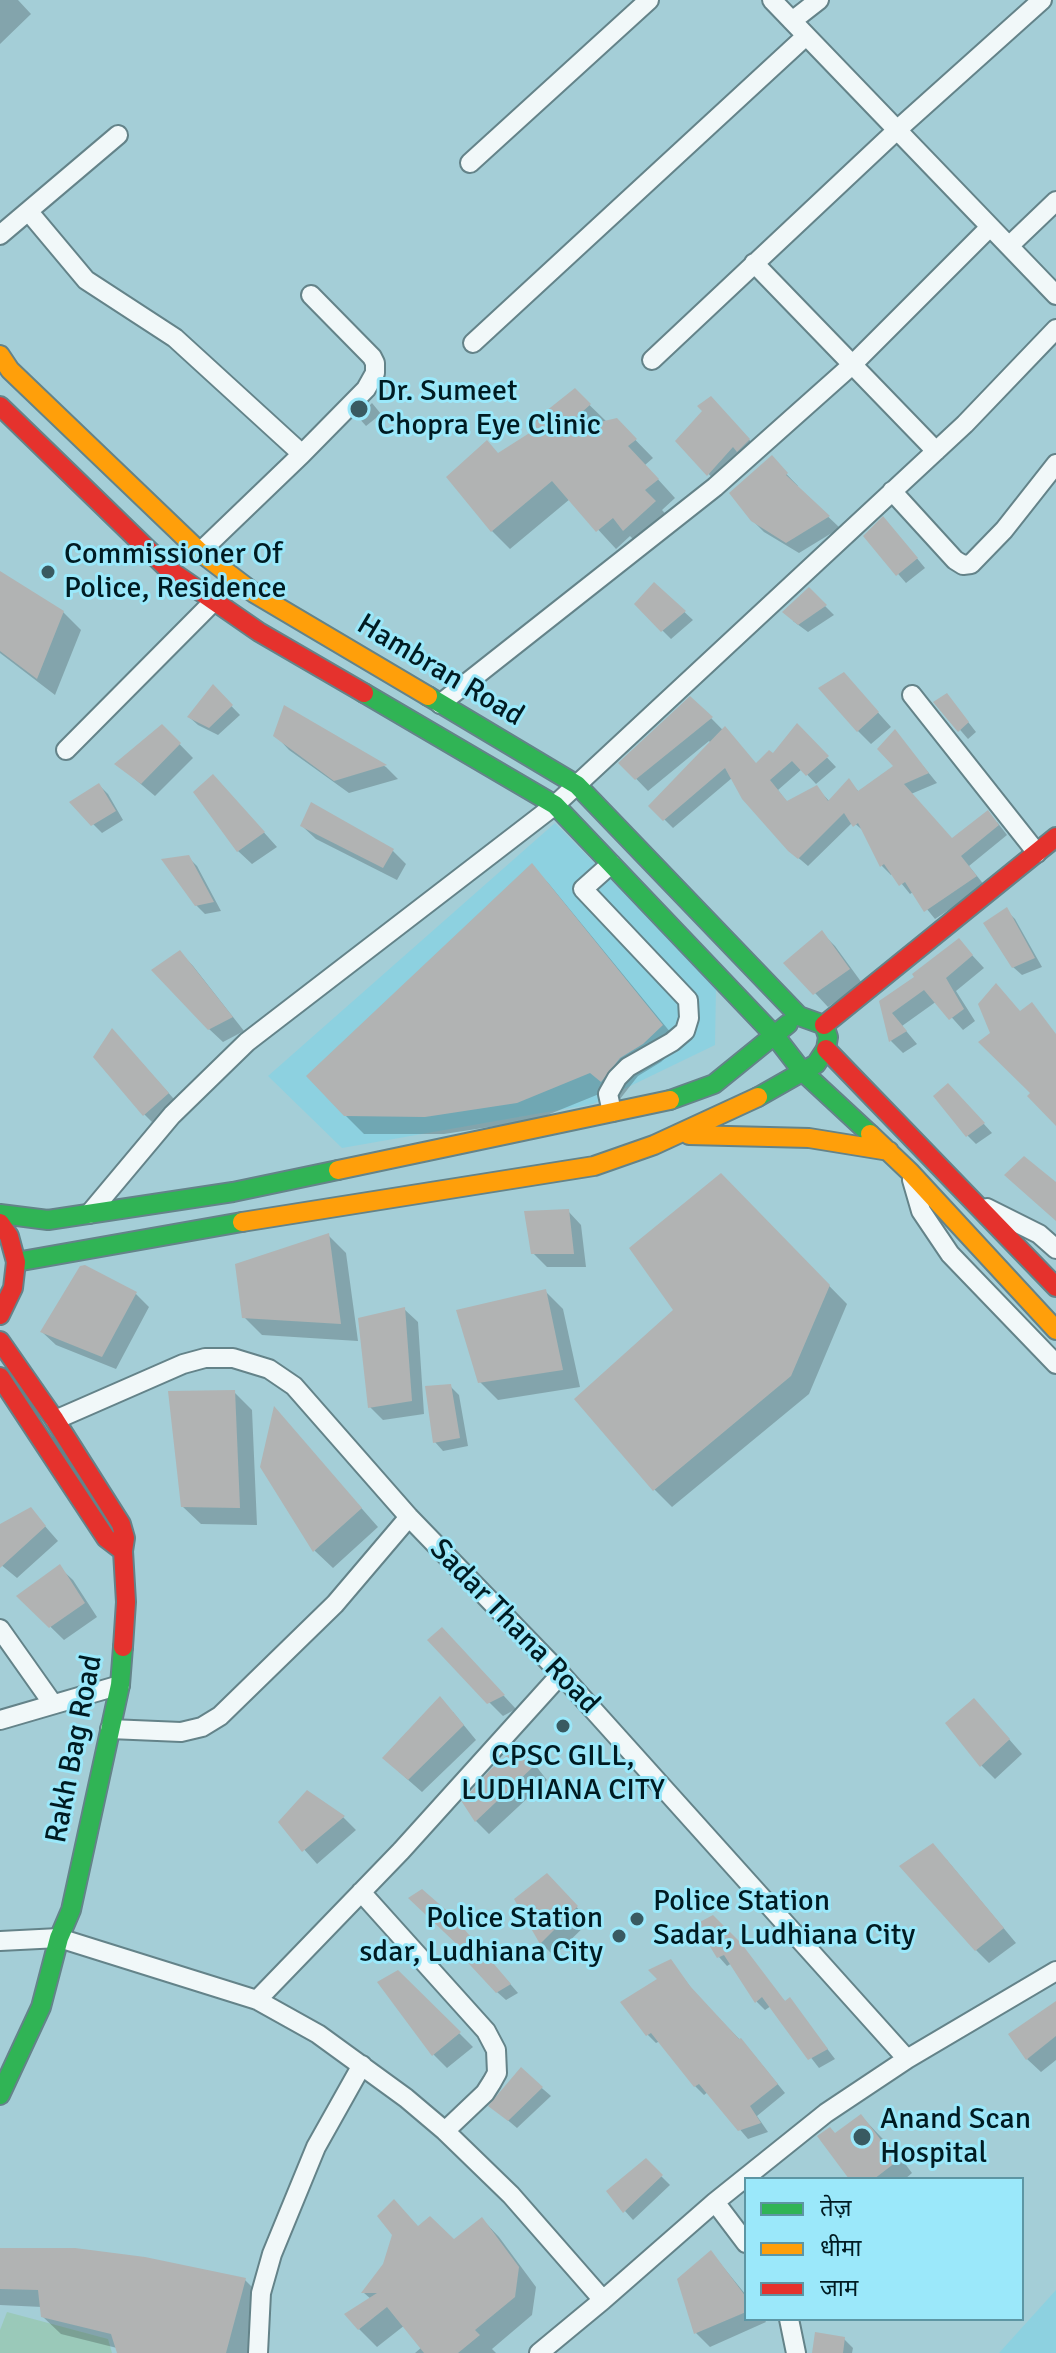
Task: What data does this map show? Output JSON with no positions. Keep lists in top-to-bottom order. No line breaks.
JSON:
{"streets":{"main road":["Hambran Road","Rakh Bag Road"],"street":["Sadar Thana Road"]},"crossings":[["Sadar Thana Road","Rakh Bag Road"]],"places":["Dr. Sumeet Chopra Eye Clinic","Commissioner Of Police, Residence","CPSC GILL, LUDHIANA CITY","Police Station Sadar, Ludhiana City","Police Station sdar, Ludhiana City","Anand Scan Hospital"],"legend":["तेज़","धीमा","जाम"]}
